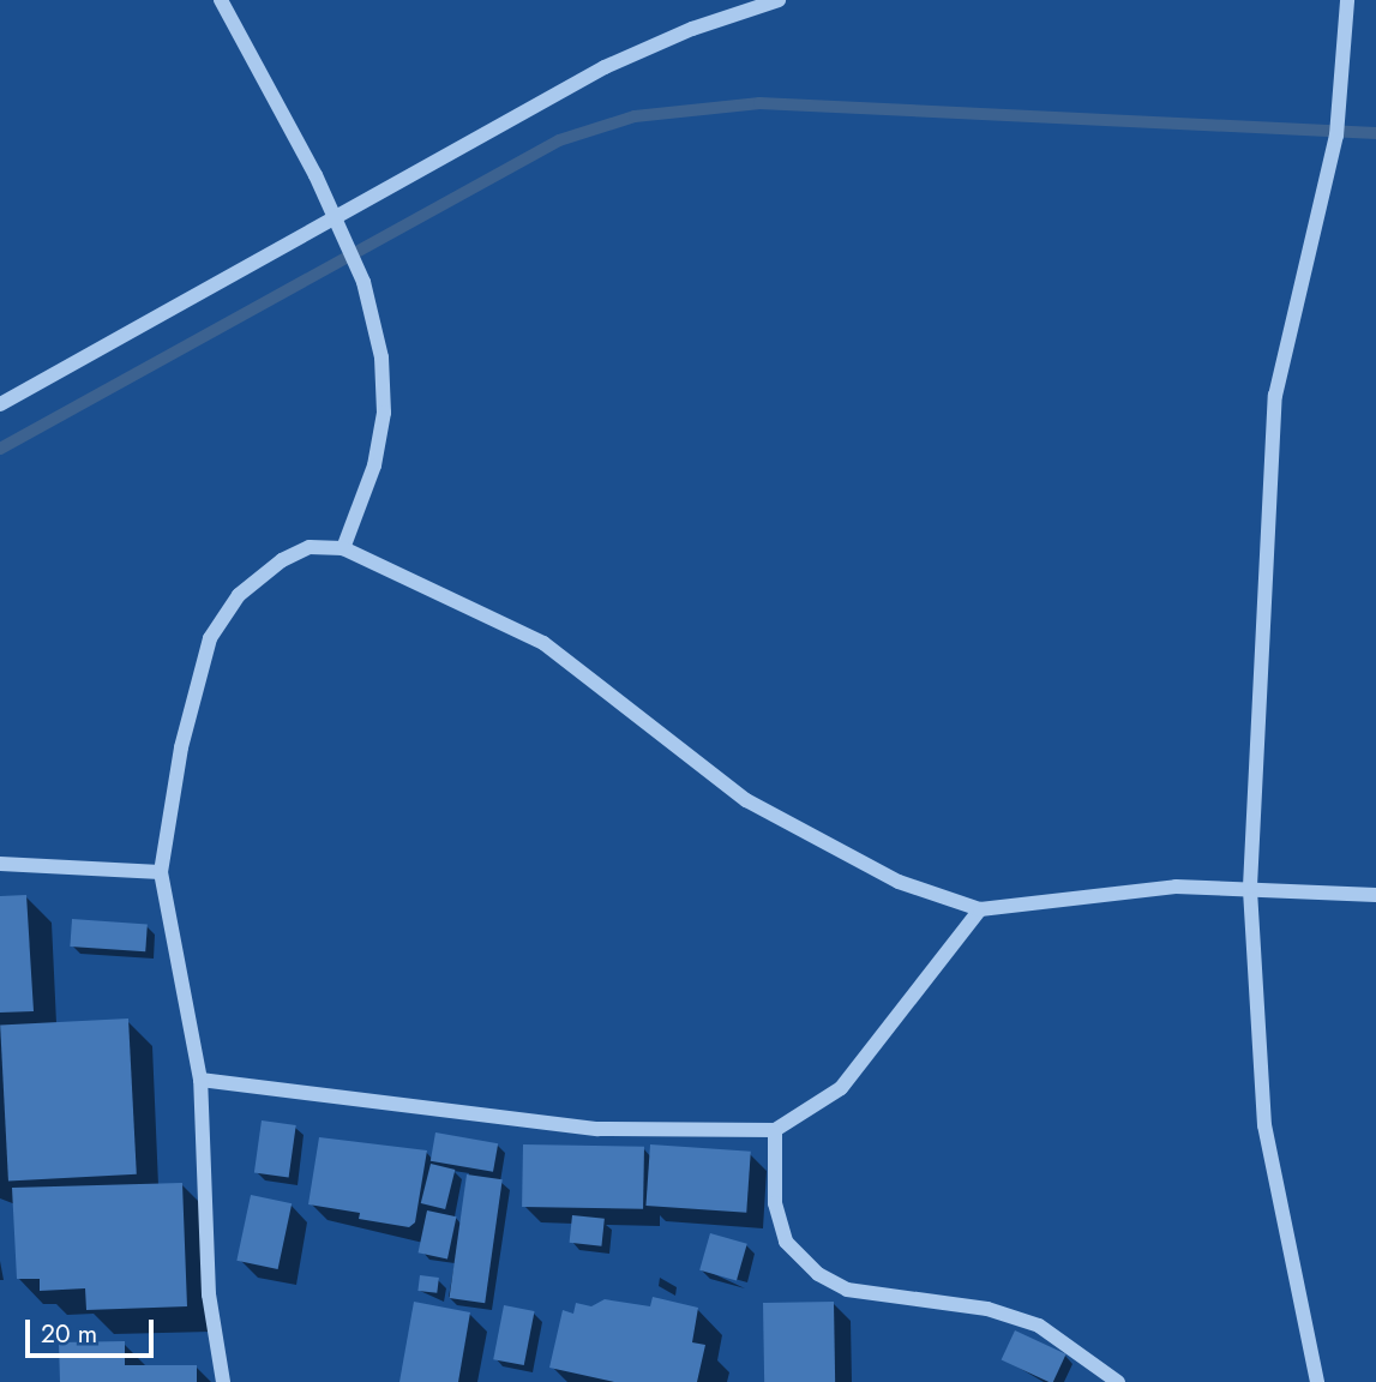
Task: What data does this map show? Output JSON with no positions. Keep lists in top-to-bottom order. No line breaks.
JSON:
{"scale_bar":"20 m"}
